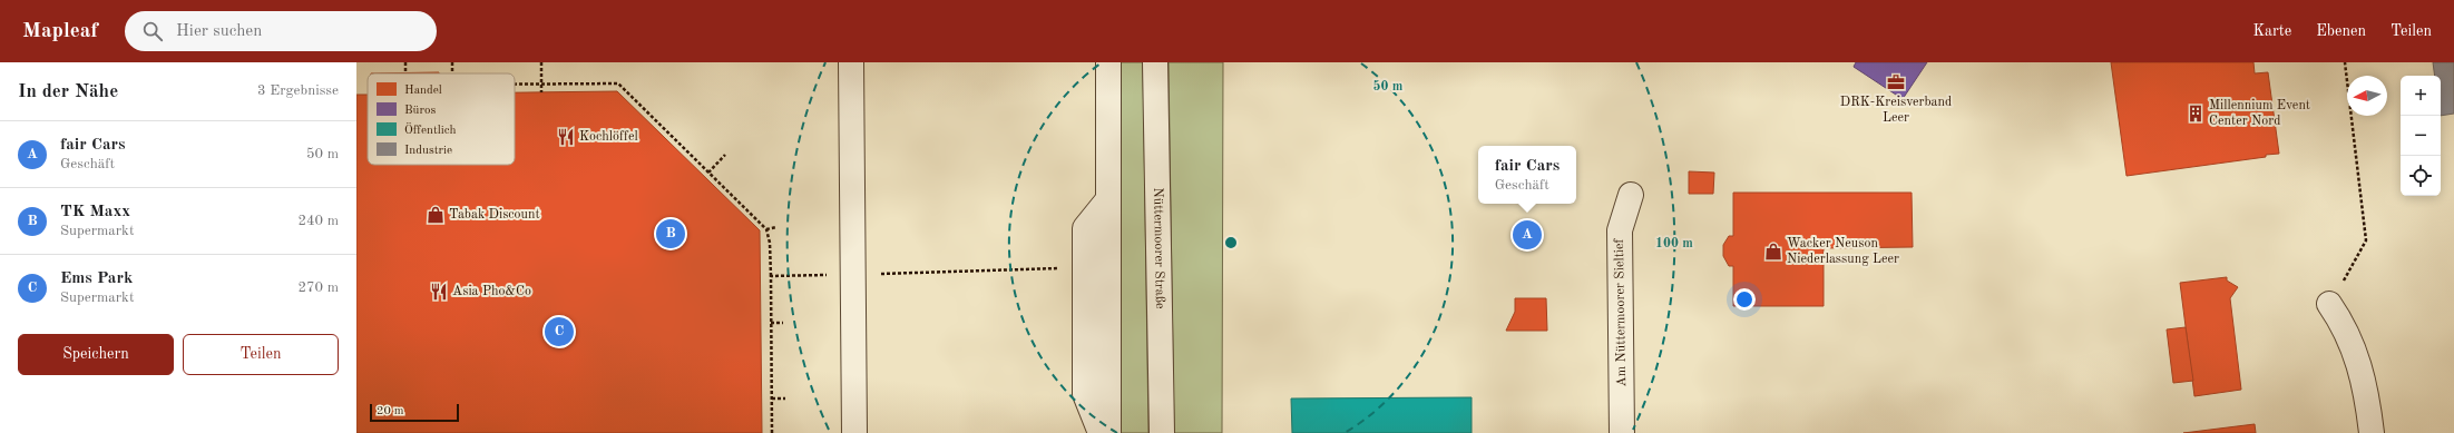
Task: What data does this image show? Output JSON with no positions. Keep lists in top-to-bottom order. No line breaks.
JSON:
{"streets":{"street":["Nüttermoorer Straße","Am Nüttermoorer Sieltief"]},"places":{"office":["DRK-Kreisverband Leer"],"building":["Millennium Event Center Nord"],"restaurant":["Kochlöffel","Asia Pho&Co"],"shop":["Tabak Discount","Wacker Neuson Niederlassung Leer"]},"legend":["Handel","Büros","Öffentlich","Industrie"],"scale_bar":"20 m","north":"left","page":{"header":"Mapleaf","search":"Hier suchen","nav":["Karte","Ebenen","Teilen"],"heading":["In der Nähe","3 Ergebnisse"],"map_buttons":["+","−"],"list":[{"mark":"A","name":"fair Cars","note":"Geschäft","value":"50 m"},{"mark":"B","name":"TK Maxx","note":"Supermarkt","value":"240 m"},{"mark":"C","name":"Ems Park","note":"Supermarkt","value":"270 m"}],"popup":["fair Cars","Geschäft"],"pins":["B","A","C"],"buttons":["Speichern","Teilen"],"scale":"20 m"},"rings":["50 m","100 m"]}
